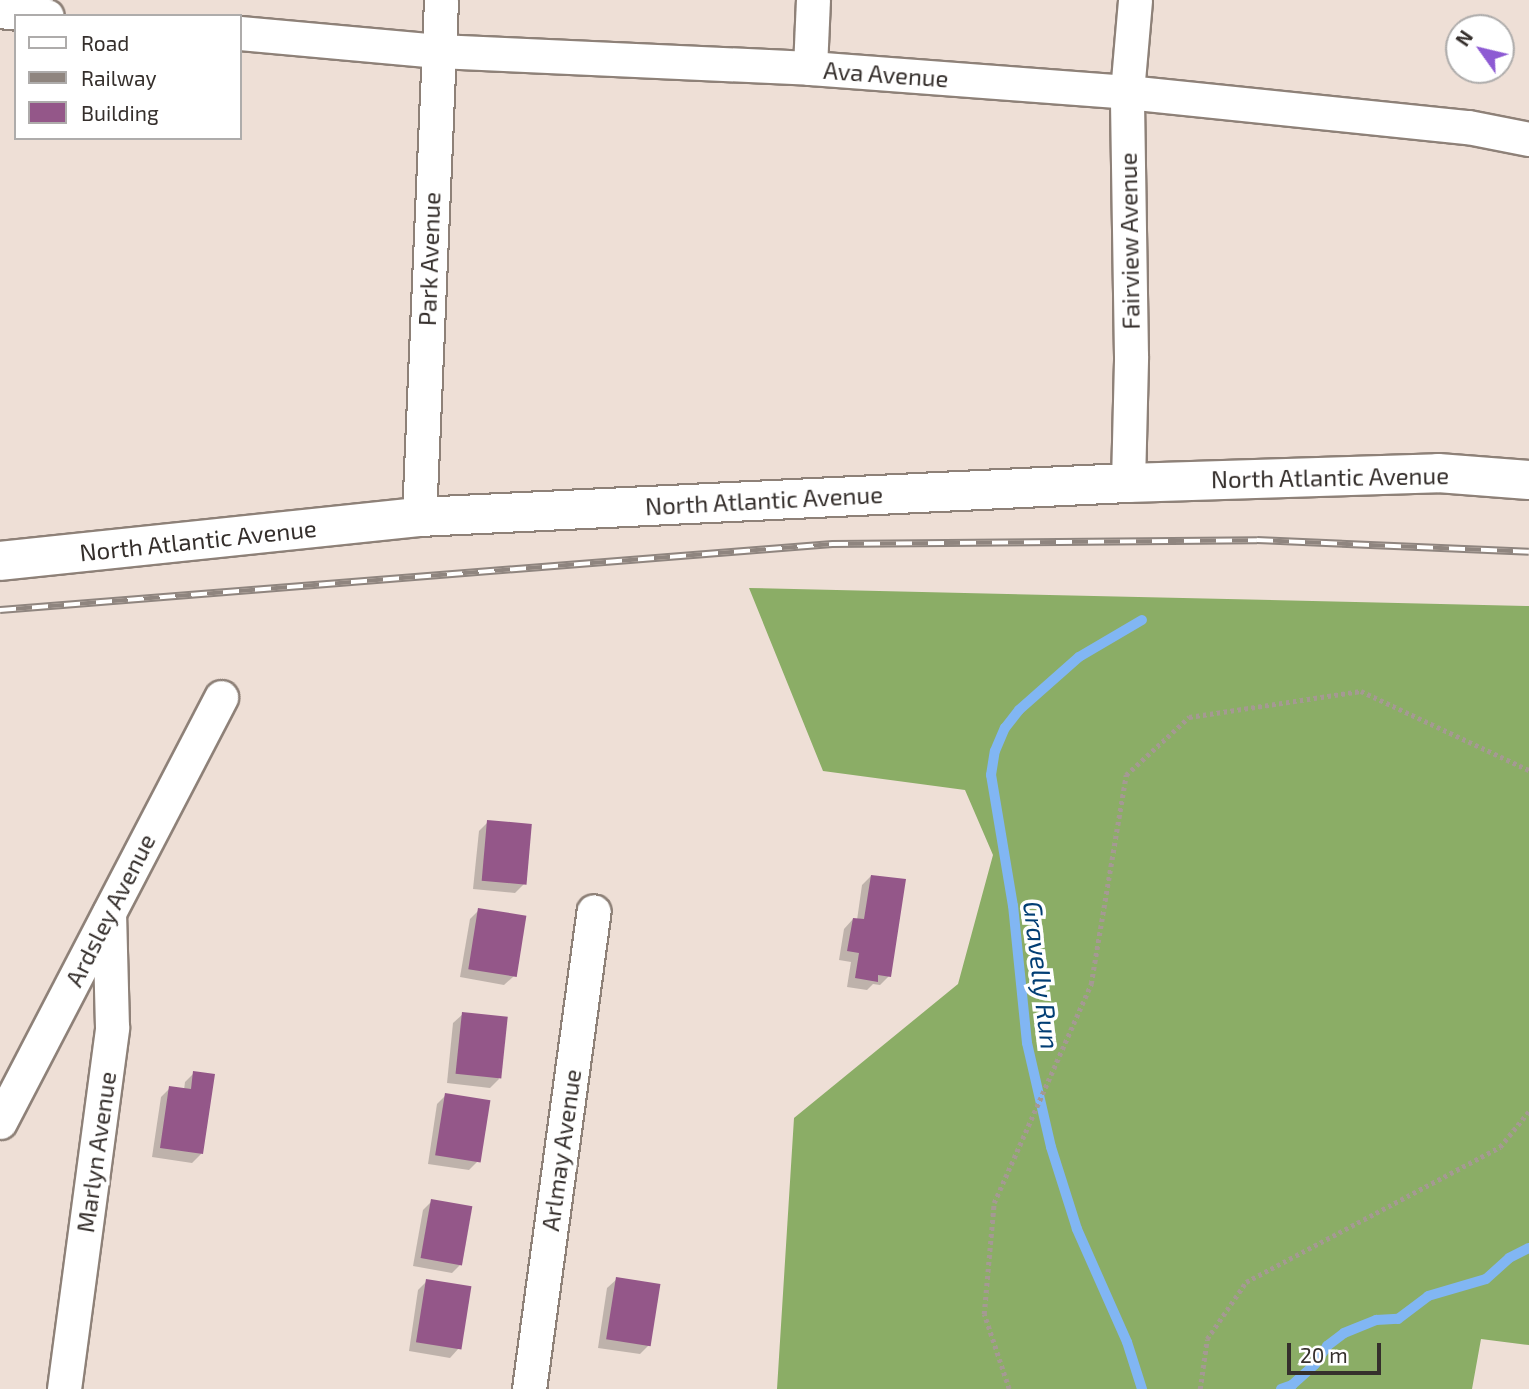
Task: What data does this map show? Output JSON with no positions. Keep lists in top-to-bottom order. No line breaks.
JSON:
{"streets":{"street":["Ava Avenue","Fairview Avenue","Park Avenue","North Atlantic Avenue","Ardsley Avenue","Arlmay Avenue","Marlyn Avenue"]},"crossings":[["Ava Avenue","Fairview Avenue"],["Ava Avenue","Park Avenue"],["Fairview Avenue","North Atlantic Avenue"],["Park Avenue","North Atlantic Avenue"],["Ardsley Avenue","Marlyn Avenue"]],"water":["Gravelly Run"],"legend":["Road","Railway","Building"],"scale_bar":"20 m","north":"top left"}
